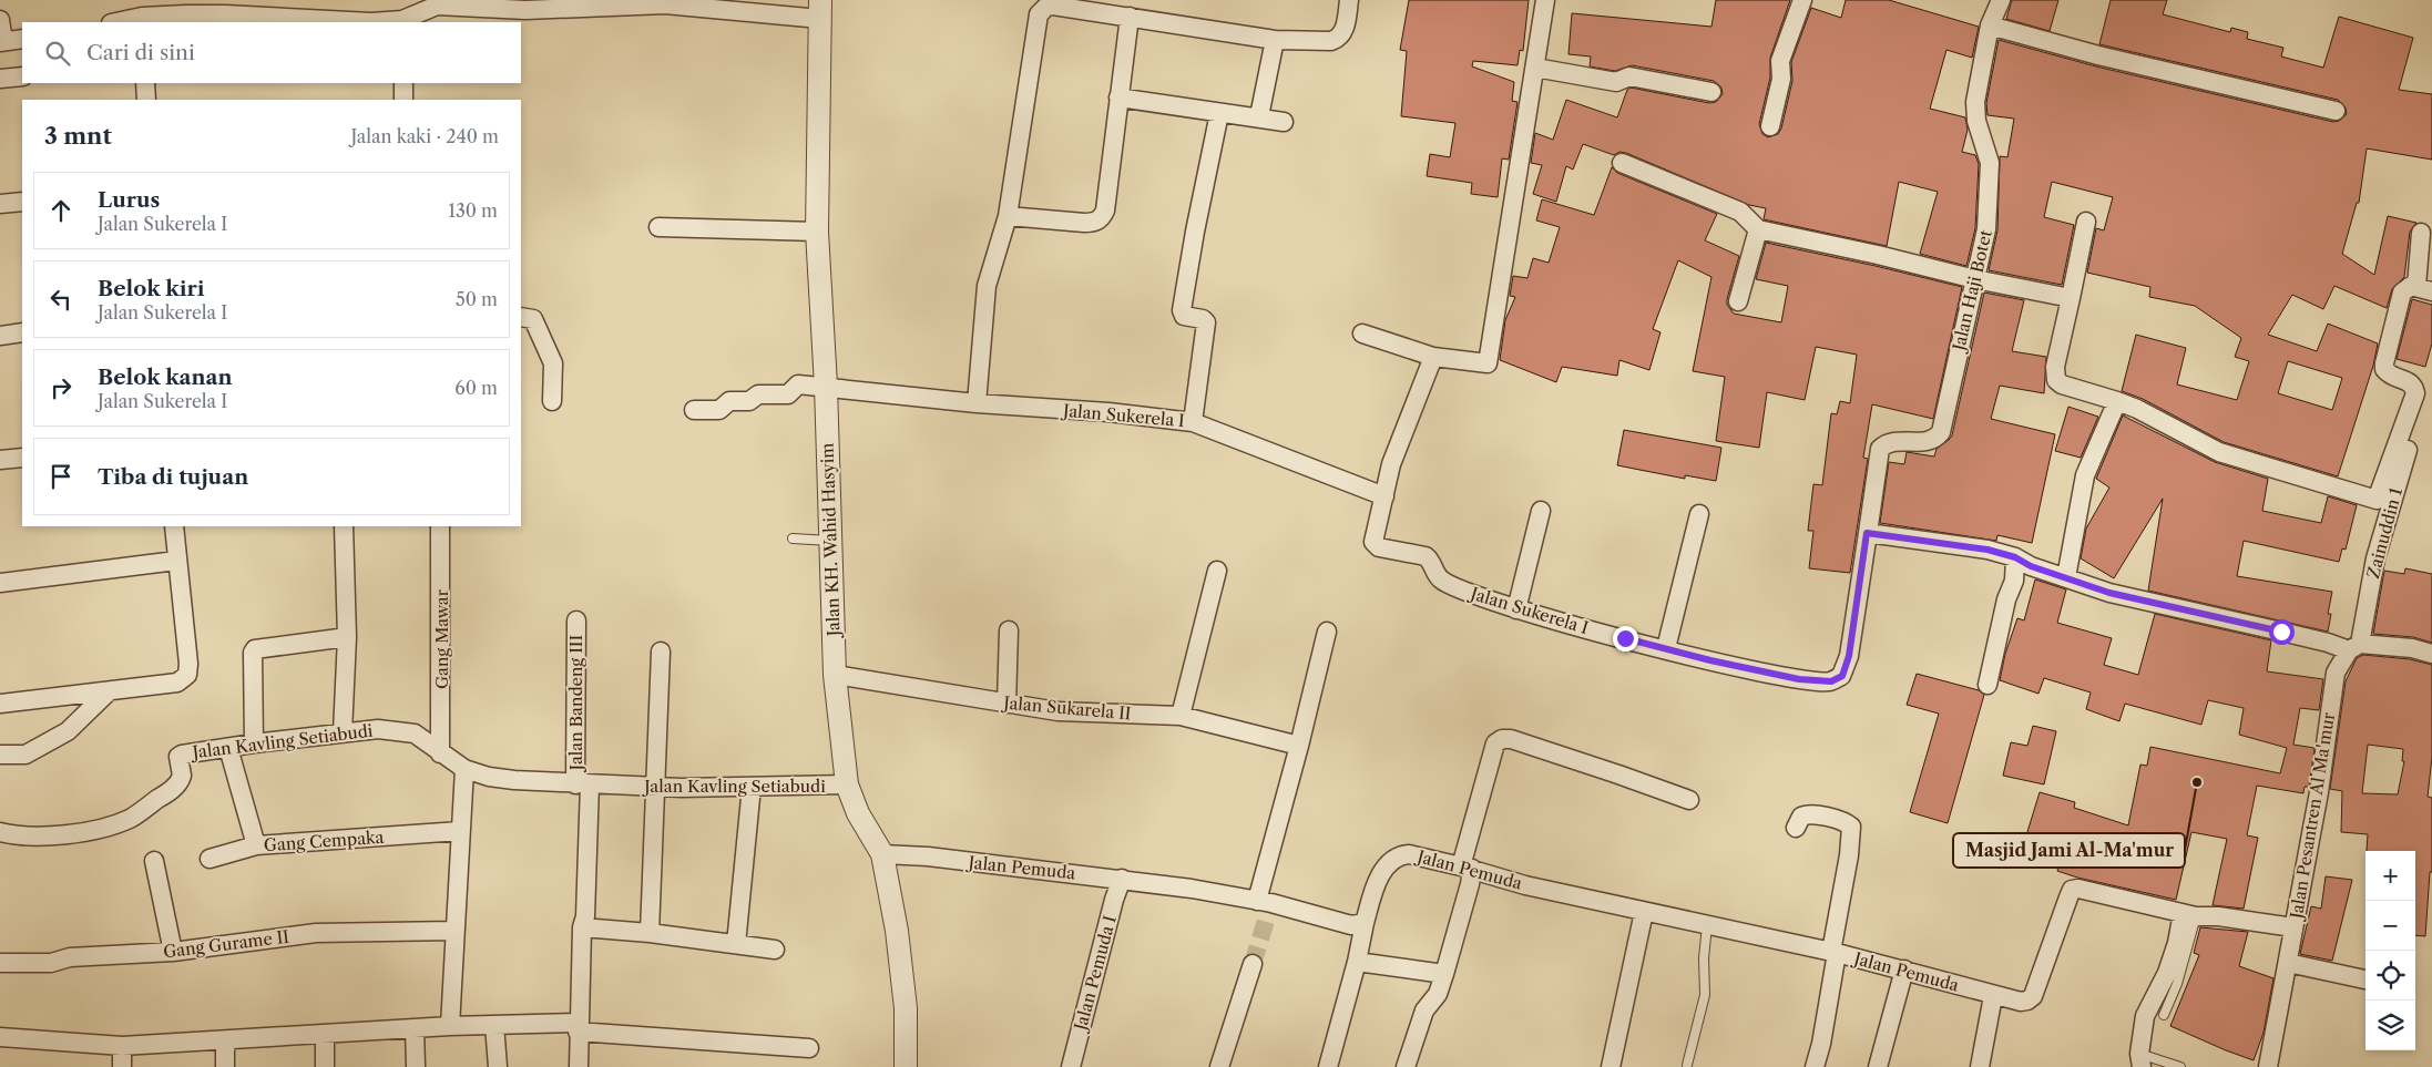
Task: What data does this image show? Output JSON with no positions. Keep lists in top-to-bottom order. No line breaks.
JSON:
{"streets":{"street":["Jalan Haji Botet","Jalan Sukerela I","Zainuddin 1","Jalan KH. Wahid Hasyim","Gang Mawar","Jalan Bandeng III","Jalan Sukarela II","Jalan Kavling Setiabudi","Jalan Pesantren Al Ma'mur","Gang Cempaka","Jalan Pemuda","Gang Gurame II","Jalan Pemuda I"]},"crossings":[["Jalan Haji Botet","Jalan Sukerela I"],["Jalan Sukerela I","Jalan KH. Wahid Hasyim"],["Zainuddin 1","Jalan Pesantren Al Ma'mur"],["Jalan KH. Wahid Hasyim","Jalan Sukarela II"],["Jalan KH. Wahid Hasyim","Jalan Kavling Setiabudi"],["Jalan KH. Wahid Hasyim","Jalan Pemuda"],["Gang Mawar","Jalan Kavling Setiabudi"],["Jalan Bandeng III","Jalan Kavling Setiabudi"],["Jalan Kavling Setiabudi","Gang Cempaka"],["Jalan Pemuda","Jalan Pemuda I"]],"places":["Masjid Jami Al-Ma'mur"],"page":{"search":"Cari di sini","heading":["3 mnt","Jalan kaki · 240 m"],"list":[["Lurus","Jalan Sukerela I","130 m"],["Belok kiri","Jalan Sukerela I","50 m"],["Belok kanan","Jalan Sukerela I","60 m"],"Tiba di tujuan"],"map_buttons":["+","−"]}}
